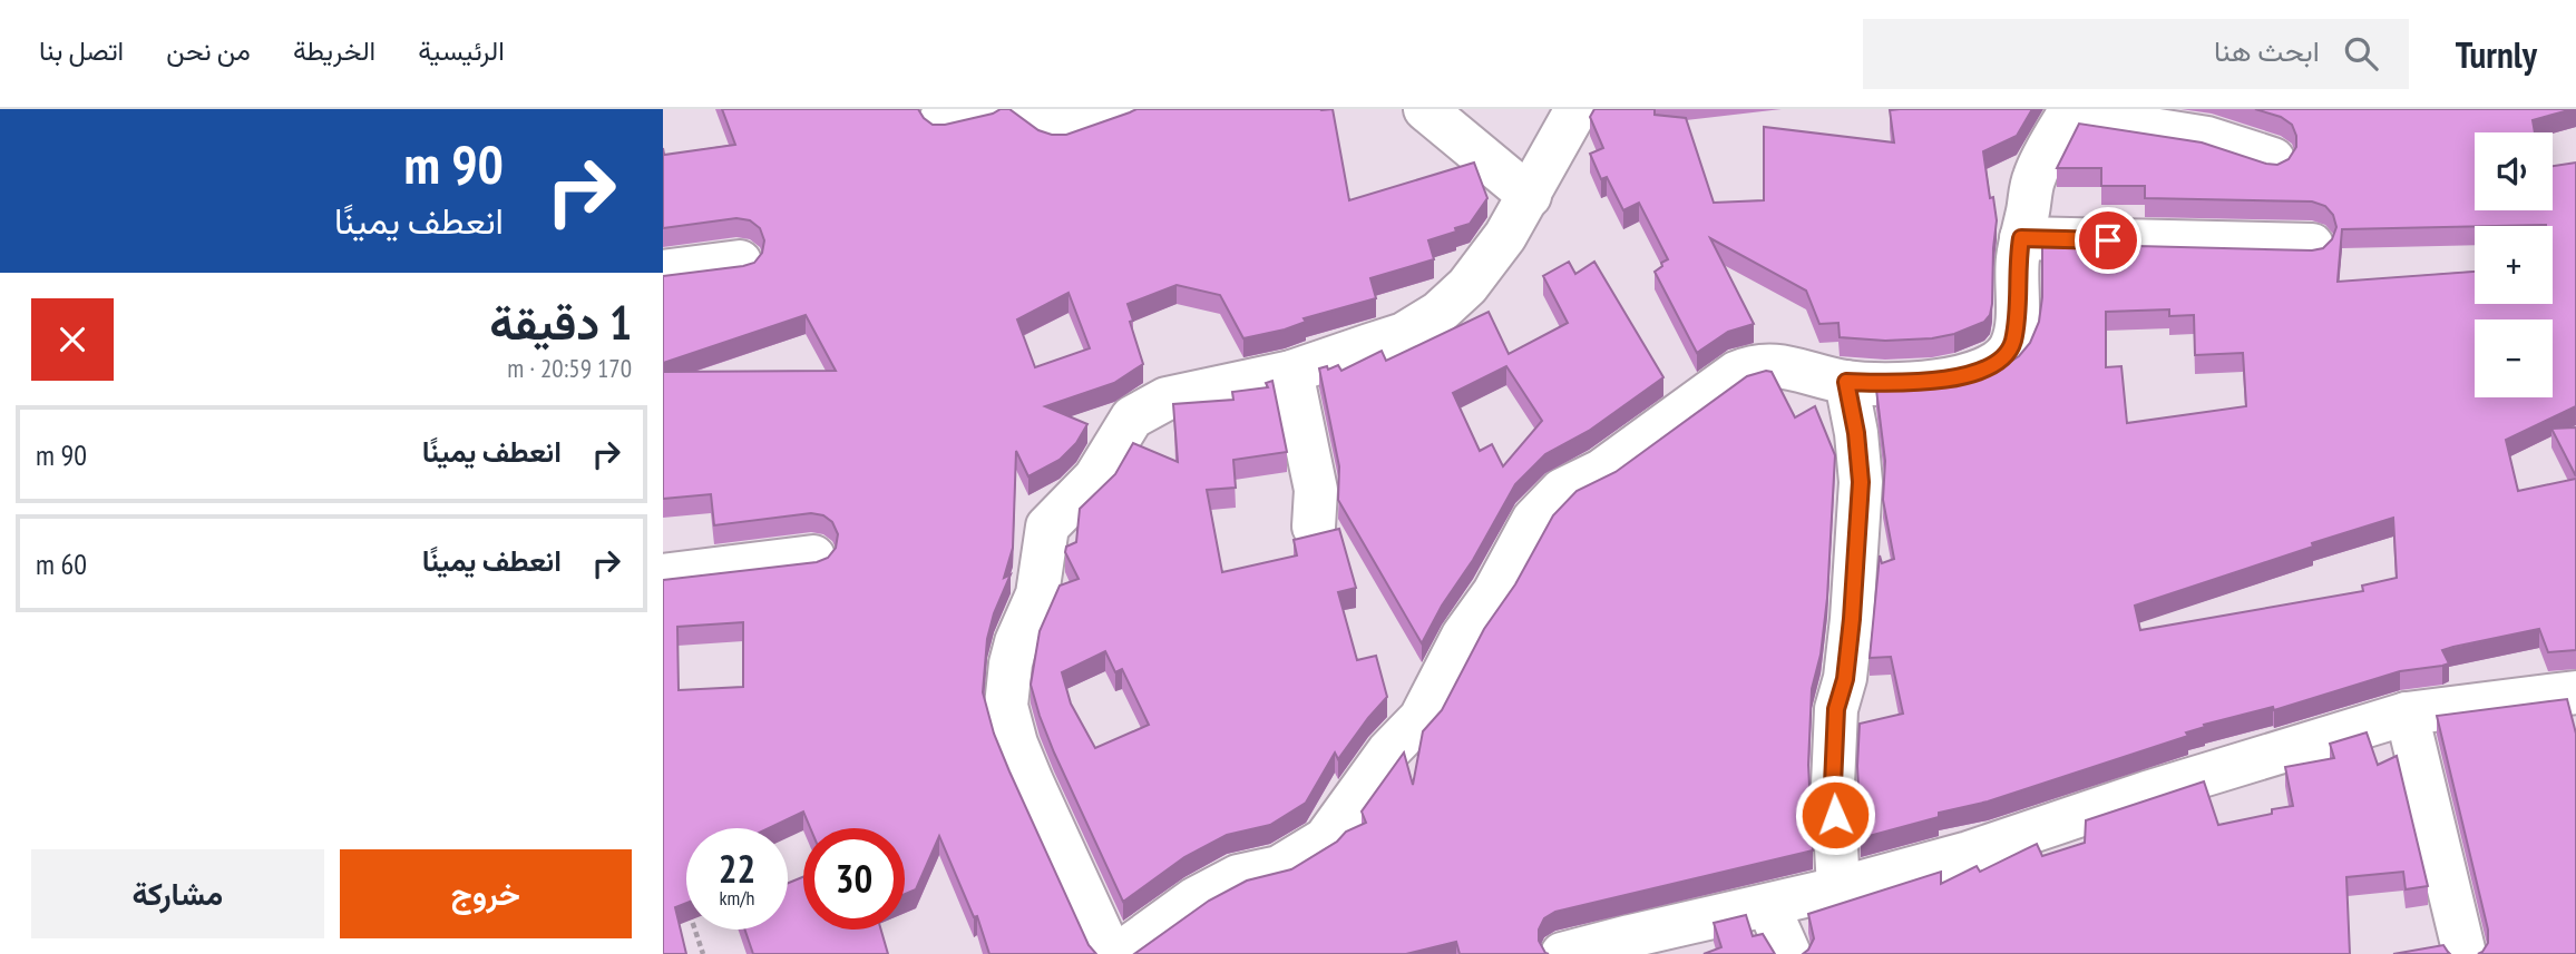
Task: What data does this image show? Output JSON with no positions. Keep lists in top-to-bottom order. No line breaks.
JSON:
{"page":{"header":"Turnly","search":"ابحث هنا","nav":["الرئيسية","الخريطة","من نحن","اتصل بنا"],"turn":["90 m","انعطف يمينًا"],"map_buttons":["+","−"],"heading":["1 دقيقة","170 m · 20:59"],"list":[{"name":"انعطف يمينًا","value":"90 m"},{"name":"انعطف يمينًا","value":"60 m"}],"speed":"22 km/h","limit":"30","buttons":["خروج","مشاركة"]}}
